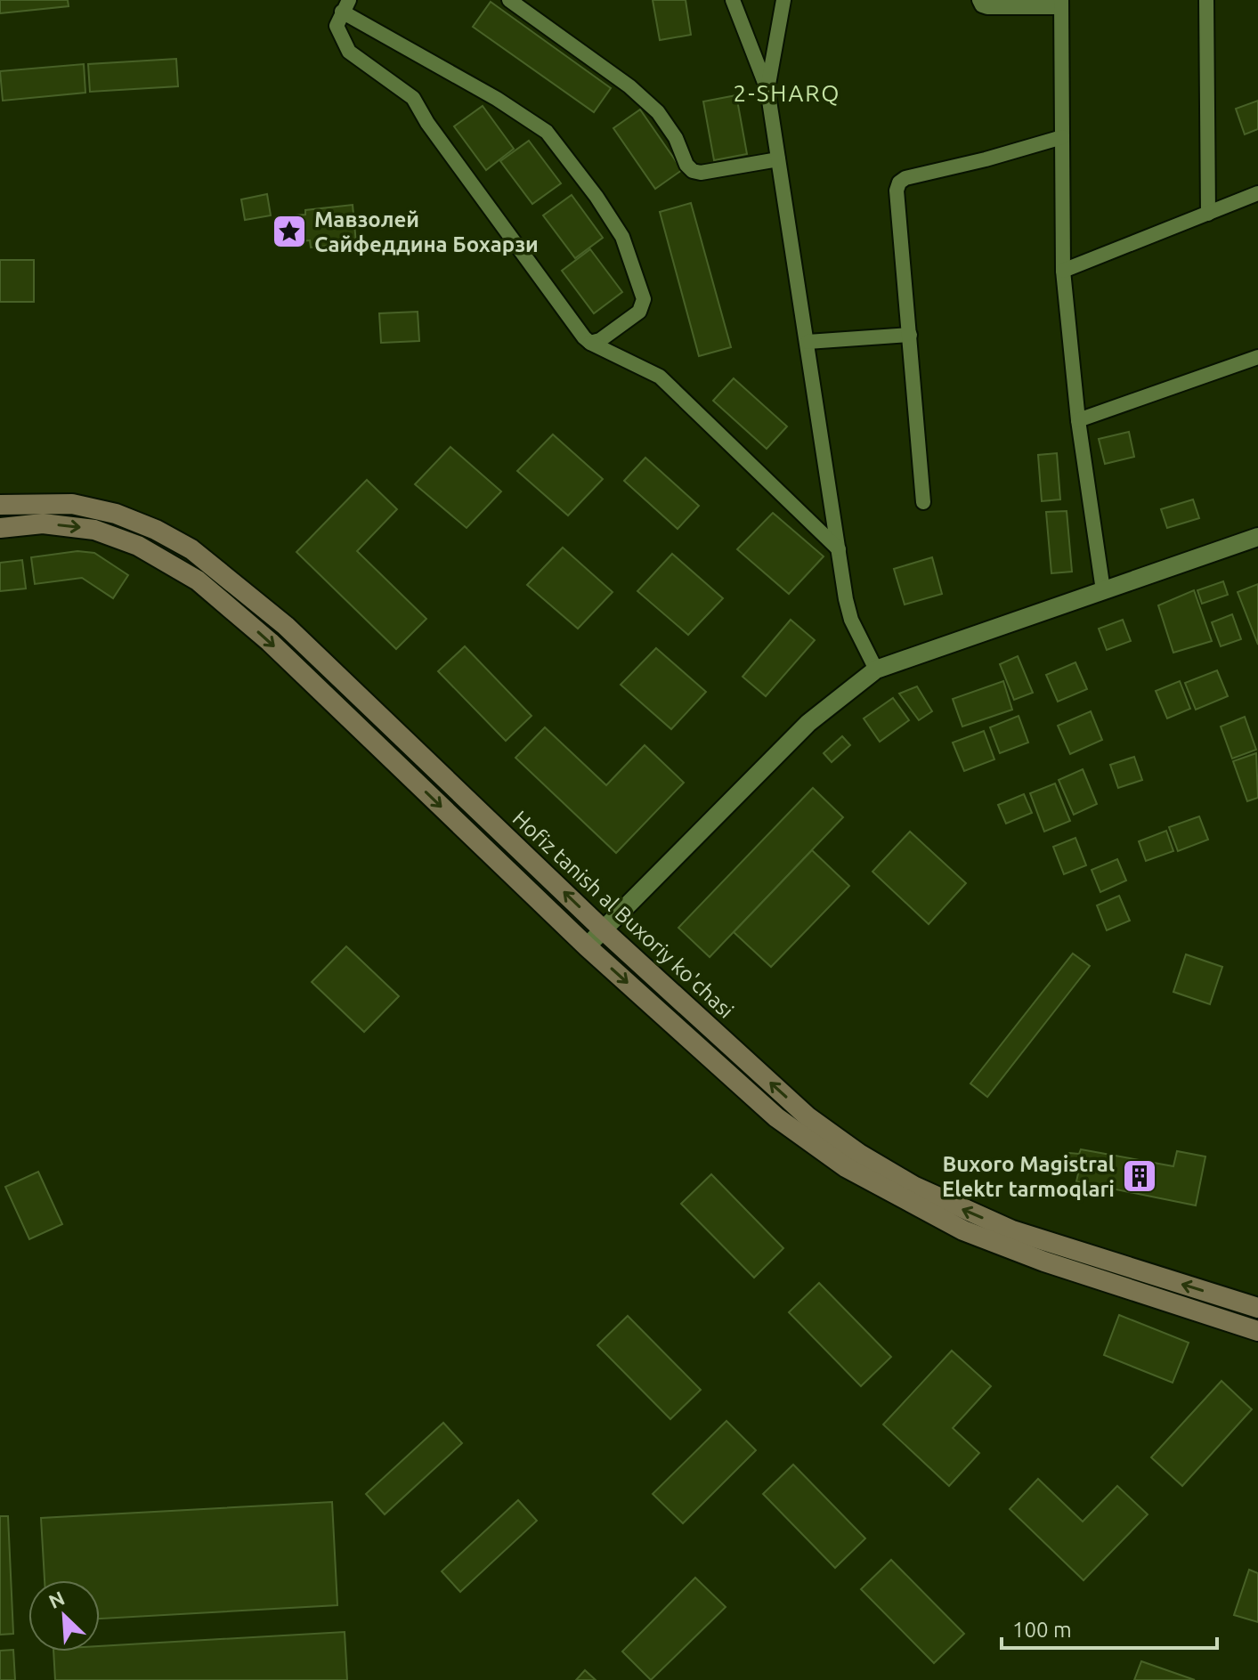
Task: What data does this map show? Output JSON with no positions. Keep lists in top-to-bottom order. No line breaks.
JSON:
{"streets":{"main road":["Hofiz tanish al Buxoriy ko'chasi"]},"districts":["2-SHARQ"],"places":{"place":["Мавзолей Сайфеддина Бохарзи"],"building":["Buxoro Magistral Elektr tarmoqlari"]},"scale_bar":"100 m","north":"top left"}
